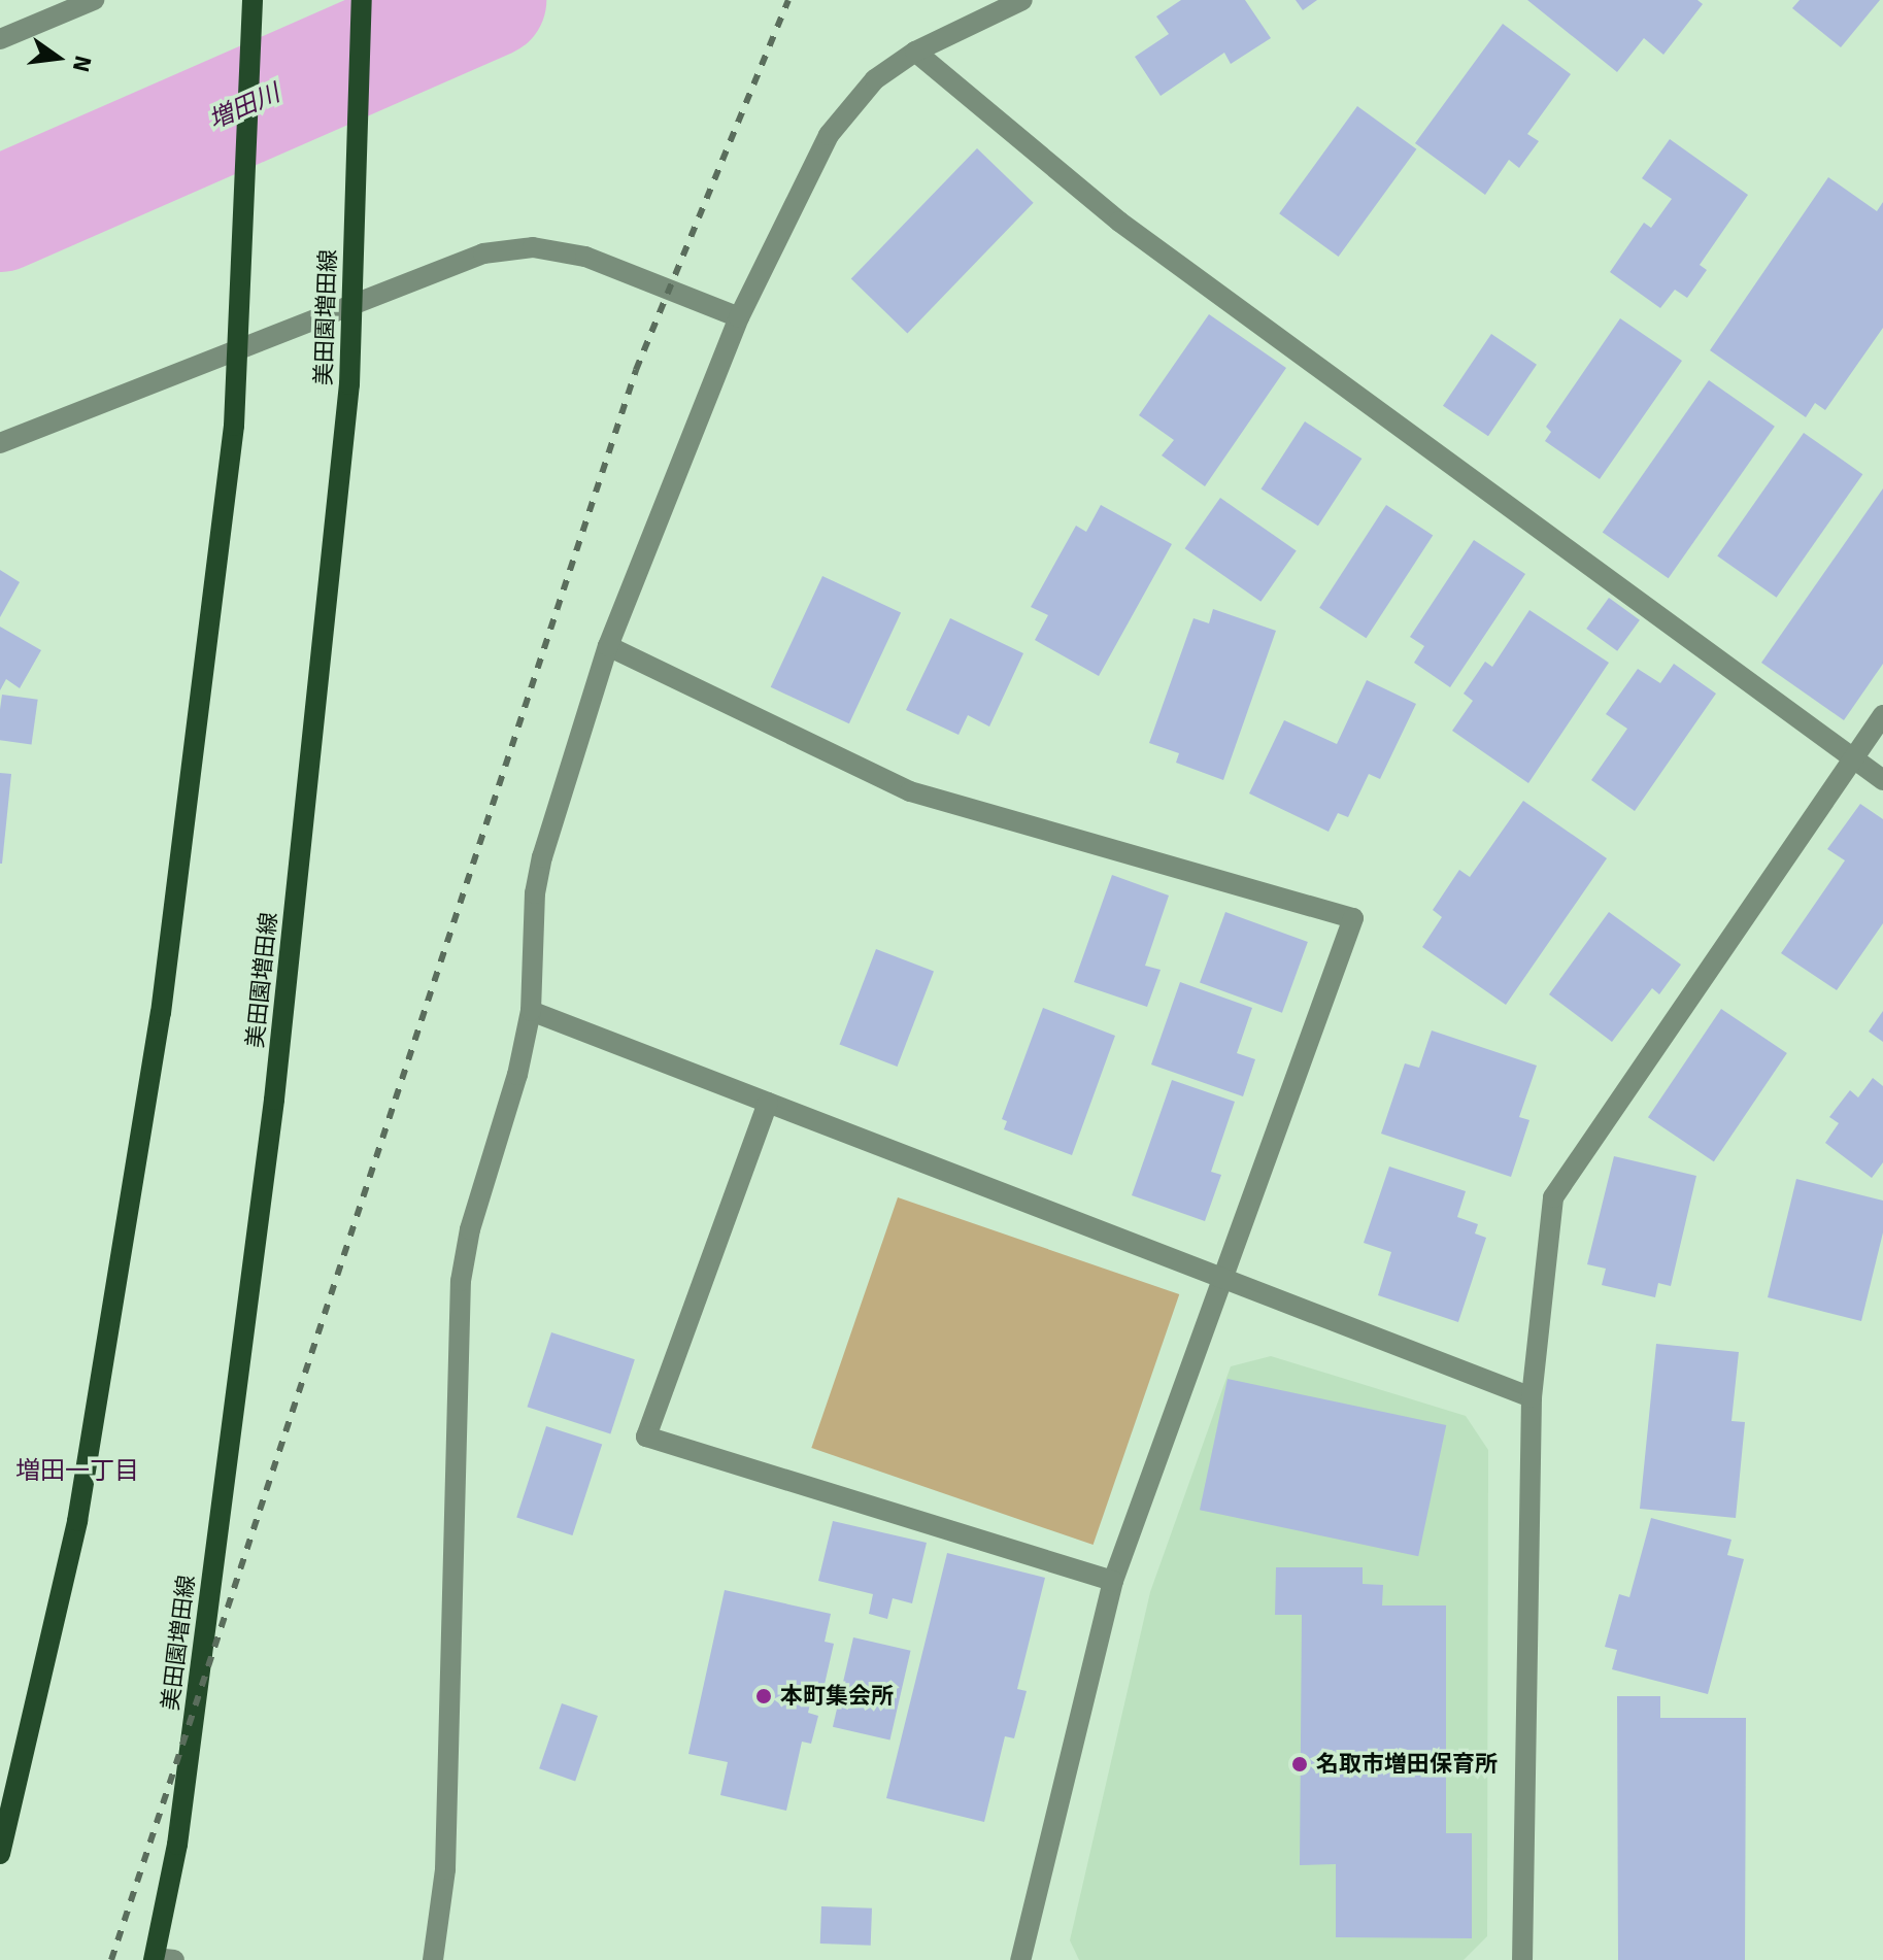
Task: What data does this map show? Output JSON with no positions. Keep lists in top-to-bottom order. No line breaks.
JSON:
{"streets":{"main road":["美田園増田線"]},"districts":["増田一丁目"],"water":["増田川"],"places":["本町集会所","名取市増田保育所"],"north":"right"}
